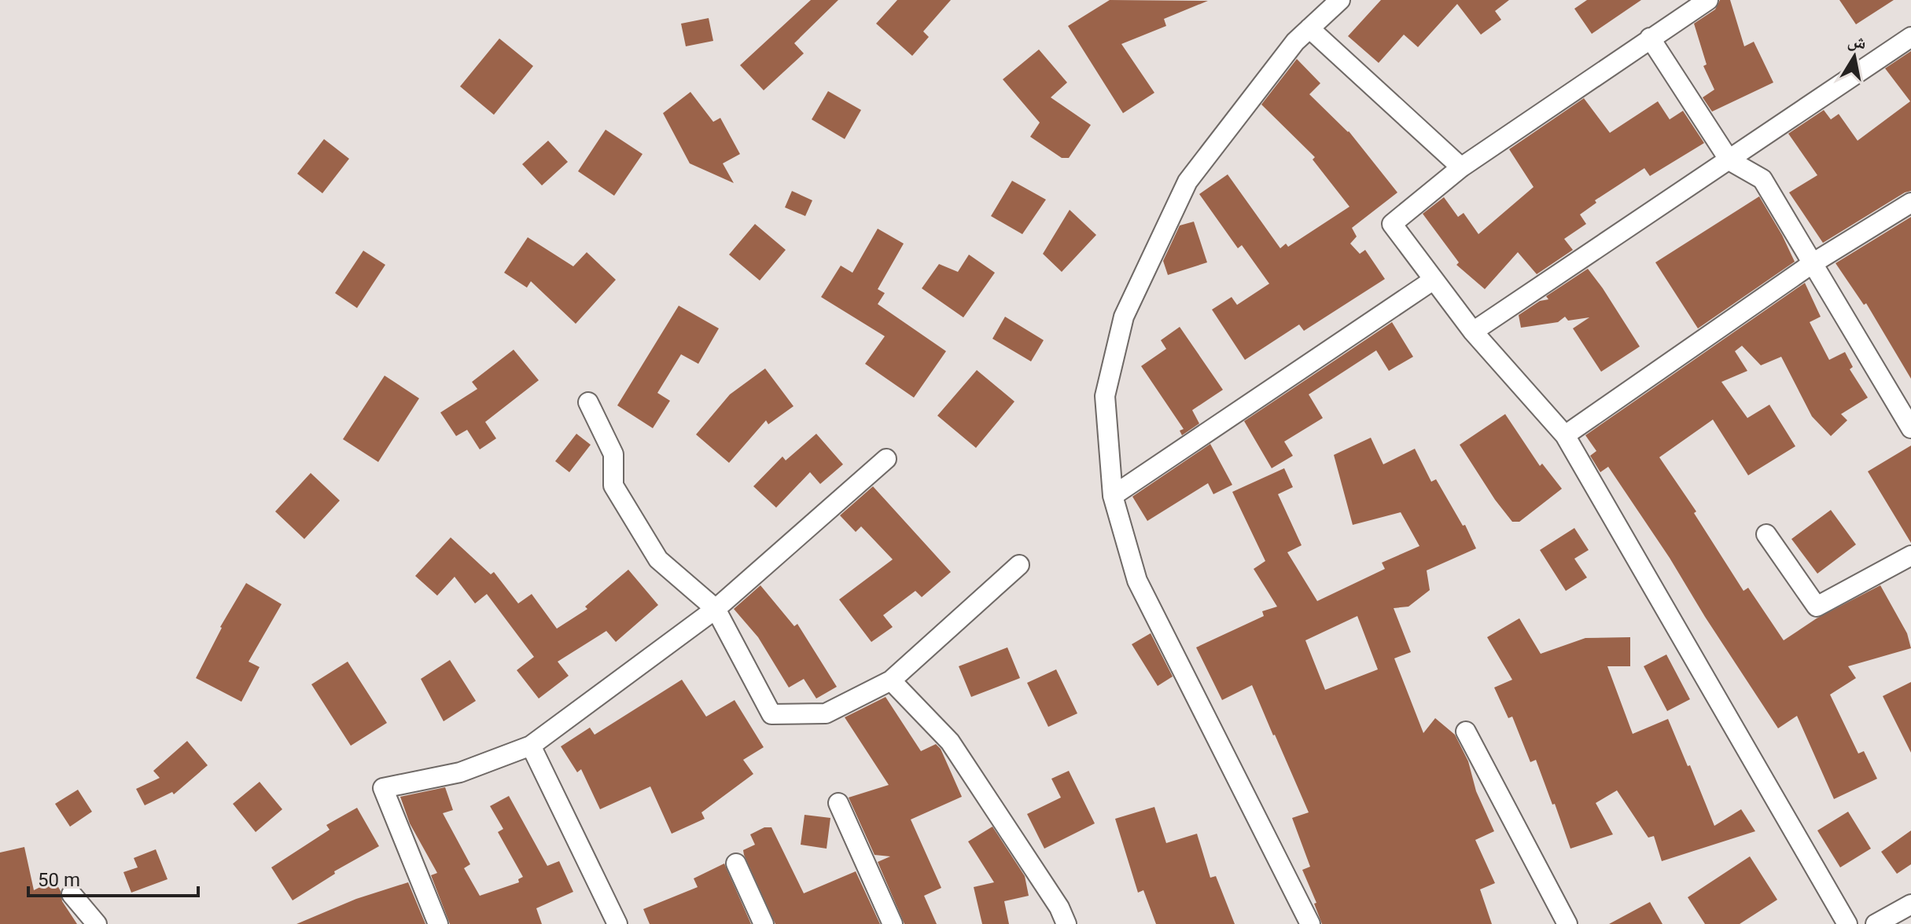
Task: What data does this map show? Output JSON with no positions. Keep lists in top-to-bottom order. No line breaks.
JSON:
{"scale_bar":"50 m","north":"top"}
